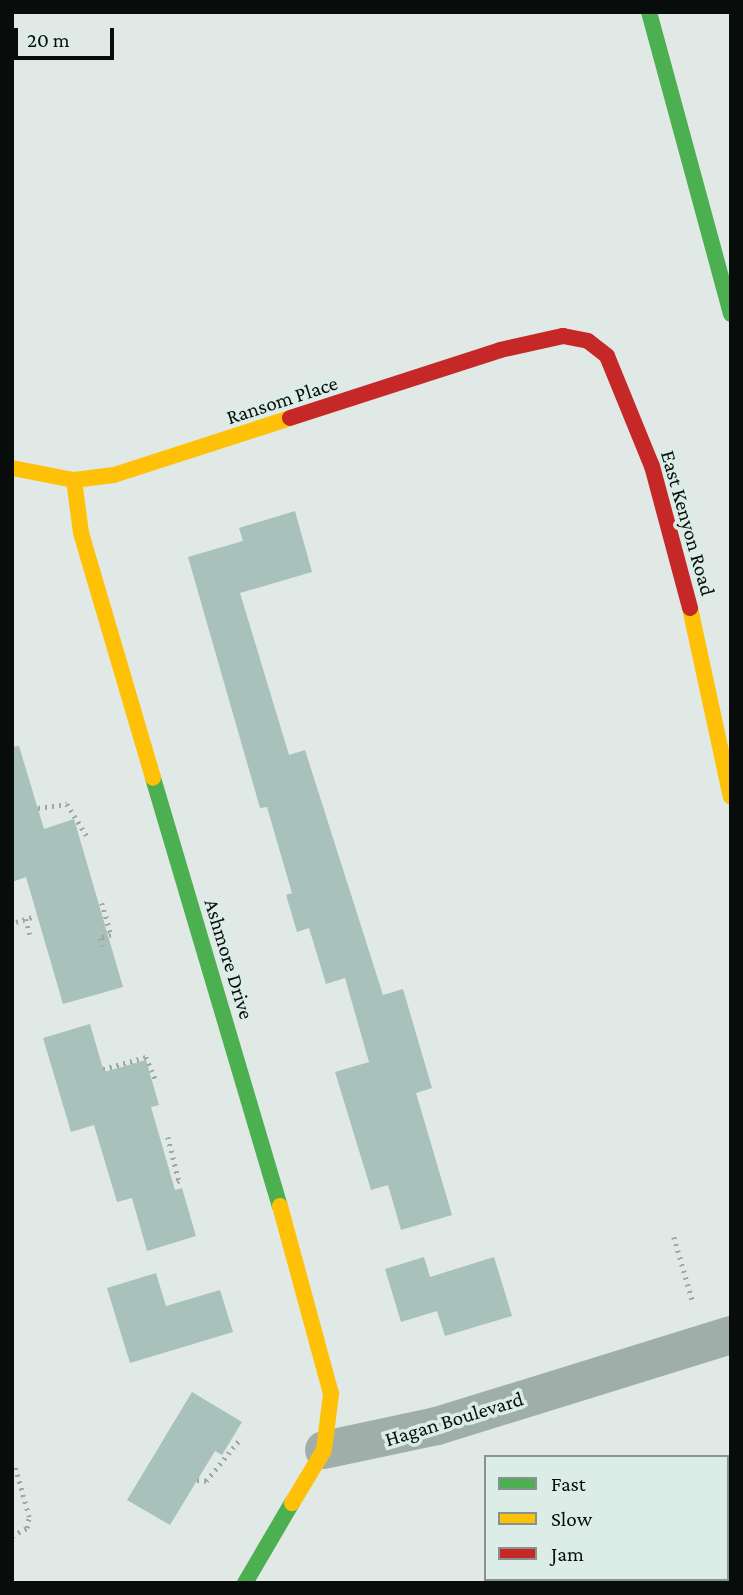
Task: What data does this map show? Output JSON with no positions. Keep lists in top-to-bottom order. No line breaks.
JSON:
{"streets":{"main road":["Ransom Place","East Kenyon Road","Ashmore Drive"],"street":["Hagan Boulevard"]},"crossings":[["Ransom Place","East Kenyon Road"],["Ransom Place","Ashmore Drive"],["Ashmore Drive","Hagan Boulevard"]],"legend":["Fast","Slow","Jam"],"scale_bar":"20 m"}
